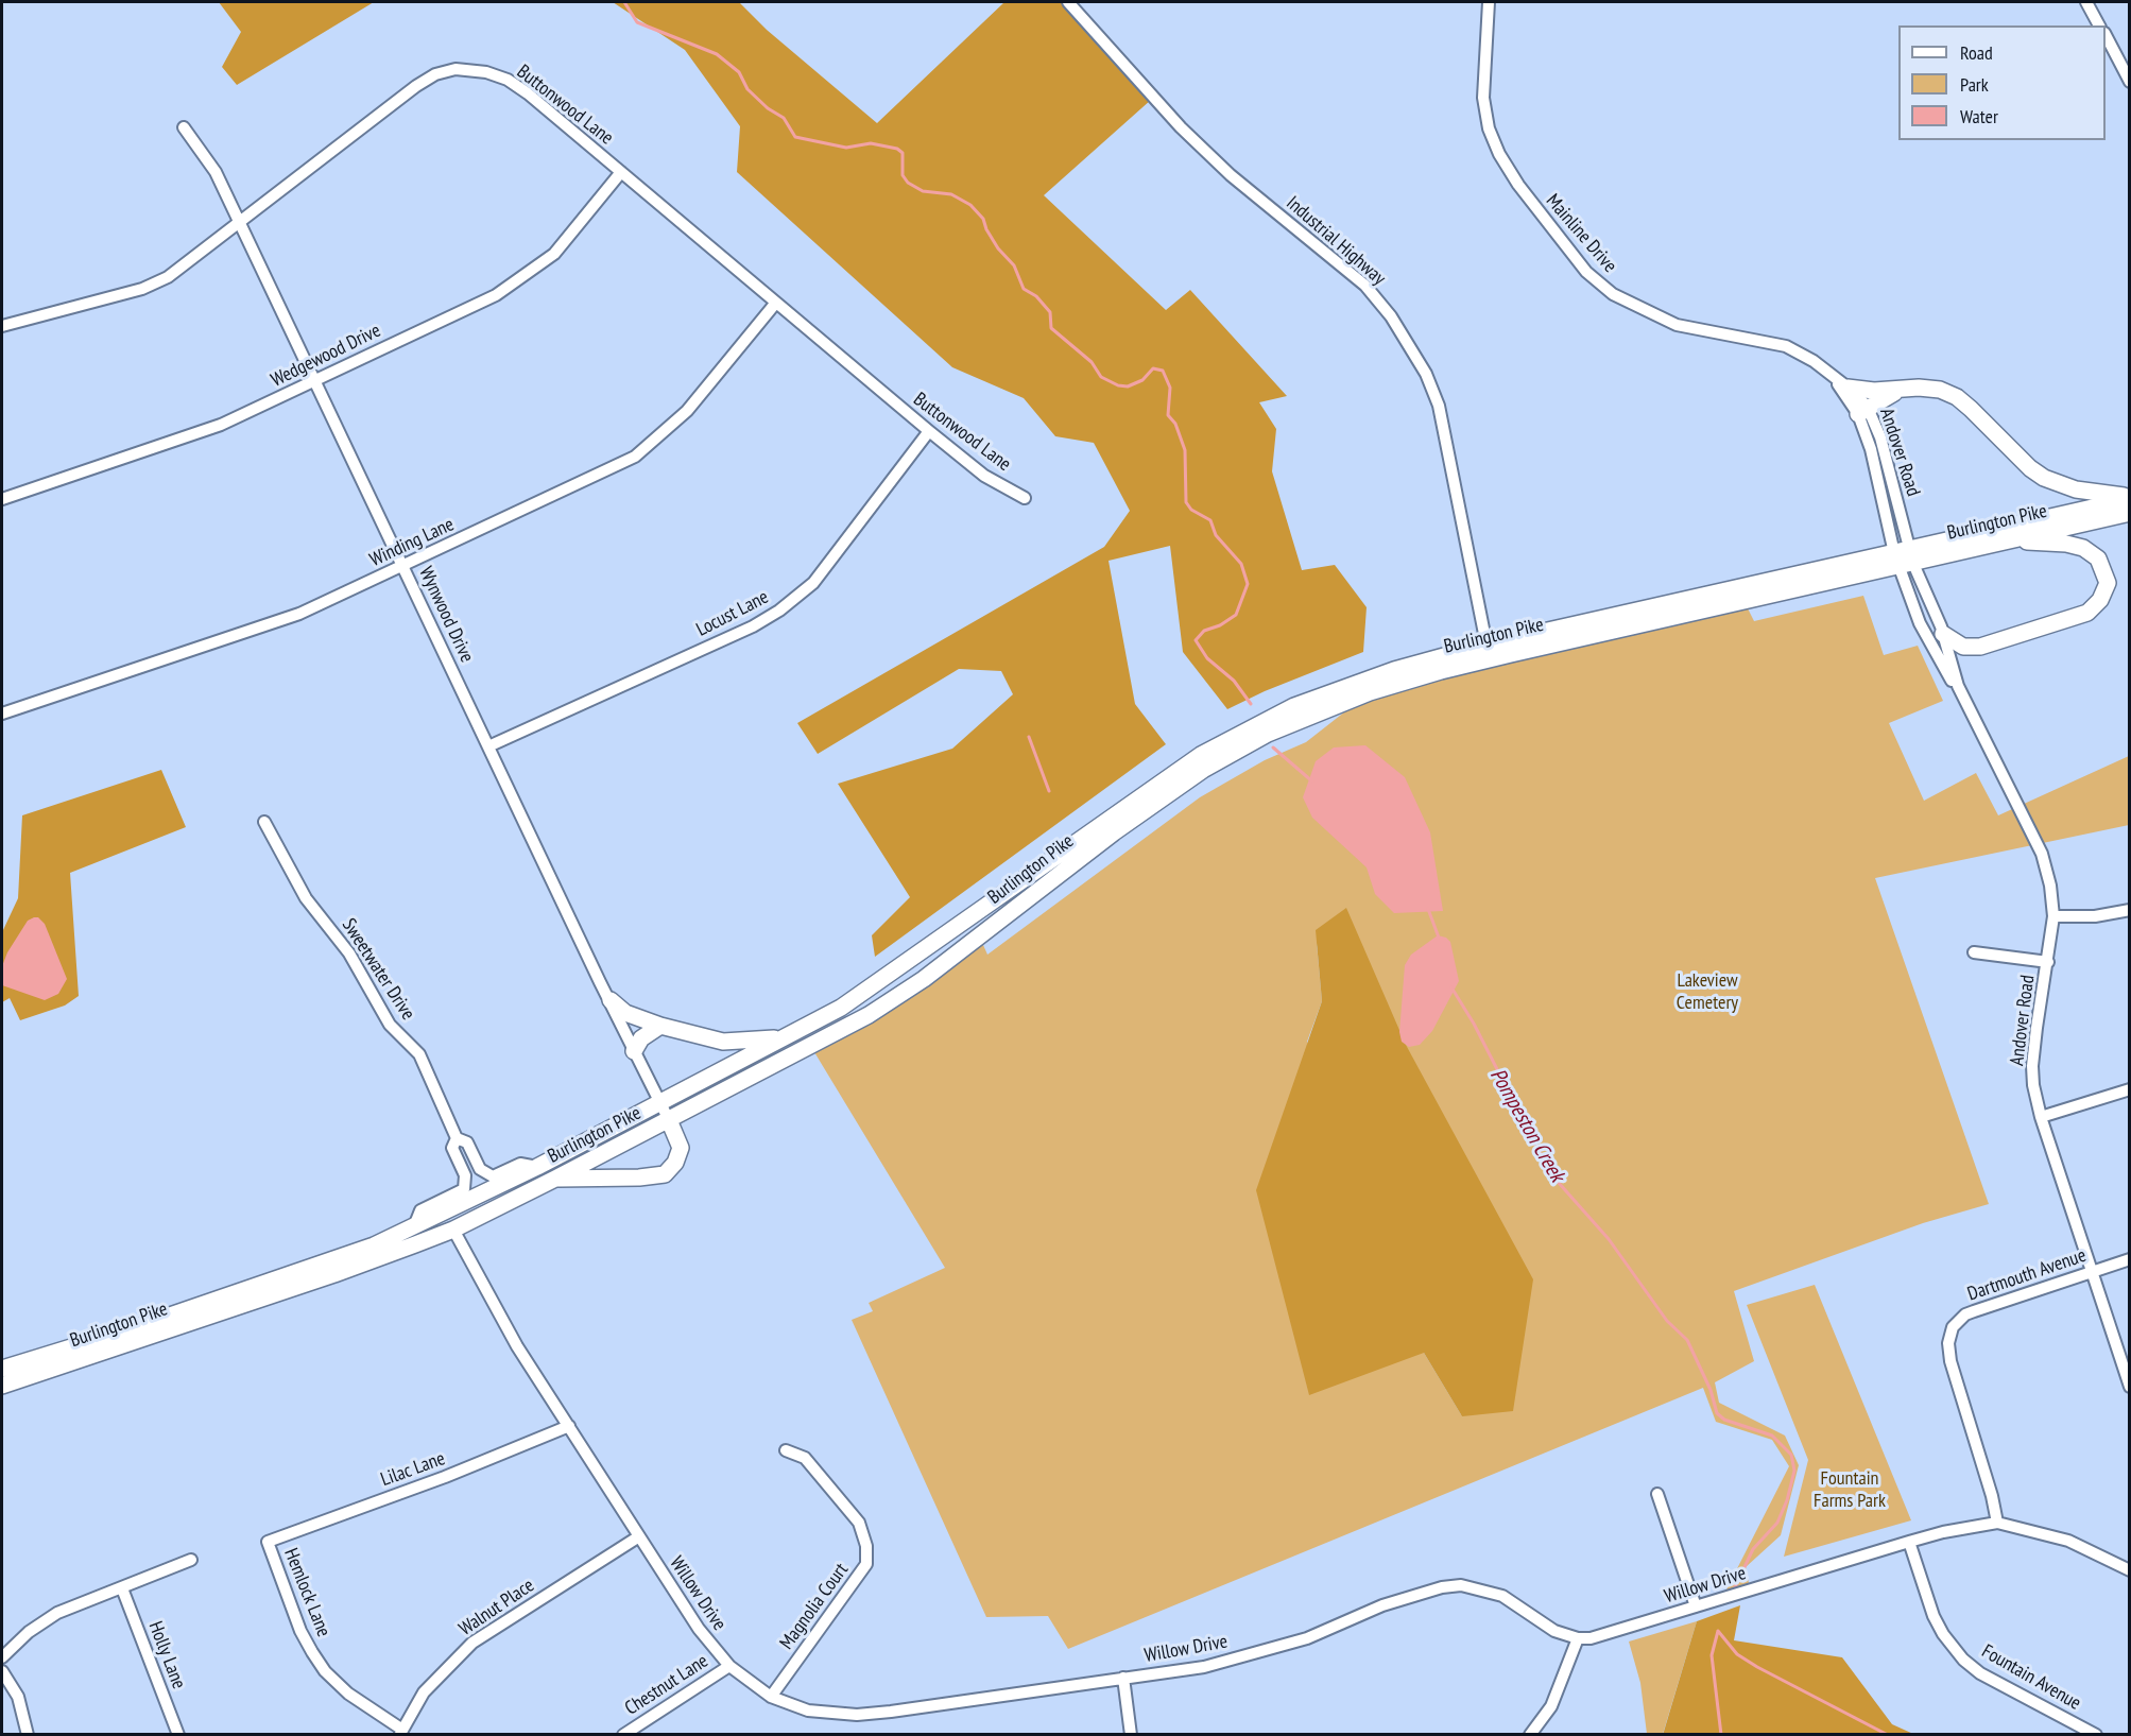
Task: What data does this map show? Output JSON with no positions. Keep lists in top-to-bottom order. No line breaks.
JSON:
{"streets":{"highway":["Burlington Pike"],"street":["Buttonwood Lane","Mainline Drive","Industrial Highway","Wedgewood Drive","Andover Road","Winding Lane","Locust Lane","Wynwood Drive","Sweetwater Drive","Dartmouth Avenue","Lilac Lane","Willow Drive","Hemlock Lane","Magnolia Court","Walnut Place","Holly Lane","Fountain Avenue","Chestnut Lane"]},"crossings":[["Buttonwood Lane","Wedgewood Drive"],["Buttonwood Lane","Winding Lane"],["Buttonwood Lane","Locust Lane"],["Buttonwood Lane","Wynwood Drive"],["Mainline Drive","Andover Road"],["Industrial Highway","Burlington Pike"],["Wedgewood Drive","Wynwood Drive"],["Andover Road","Burlington Pike"],["Andover Road","Dartmouth Avenue"],["Burlington Pike","Wynwood Drive"],["Burlington Pike","Sweetwater Drive"],["Burlington Pike","Willow Drive"],["Winding Lane","Wynwood Drive"],["Locust Lane","Wynwood Drive"],["Dartmouth Avenue","Willow Drive"],["Lilac Lane","Willow Drive"],["Lilac Lane","Hemlock Lane"],["Willow Drive","Magnolia Court"],["Willow Drive","Walnut Place"],["Willow Drive","Fountain Avenue"],["Willow Drive","Chestnut Lane"],["Hemlock Lane","Walnut Place"]],"water":["Pompeston Creek"],"parks":["Lakeview Cemetery","Fountain Farms Park"],"legend":["Road","Park","Water"]}
